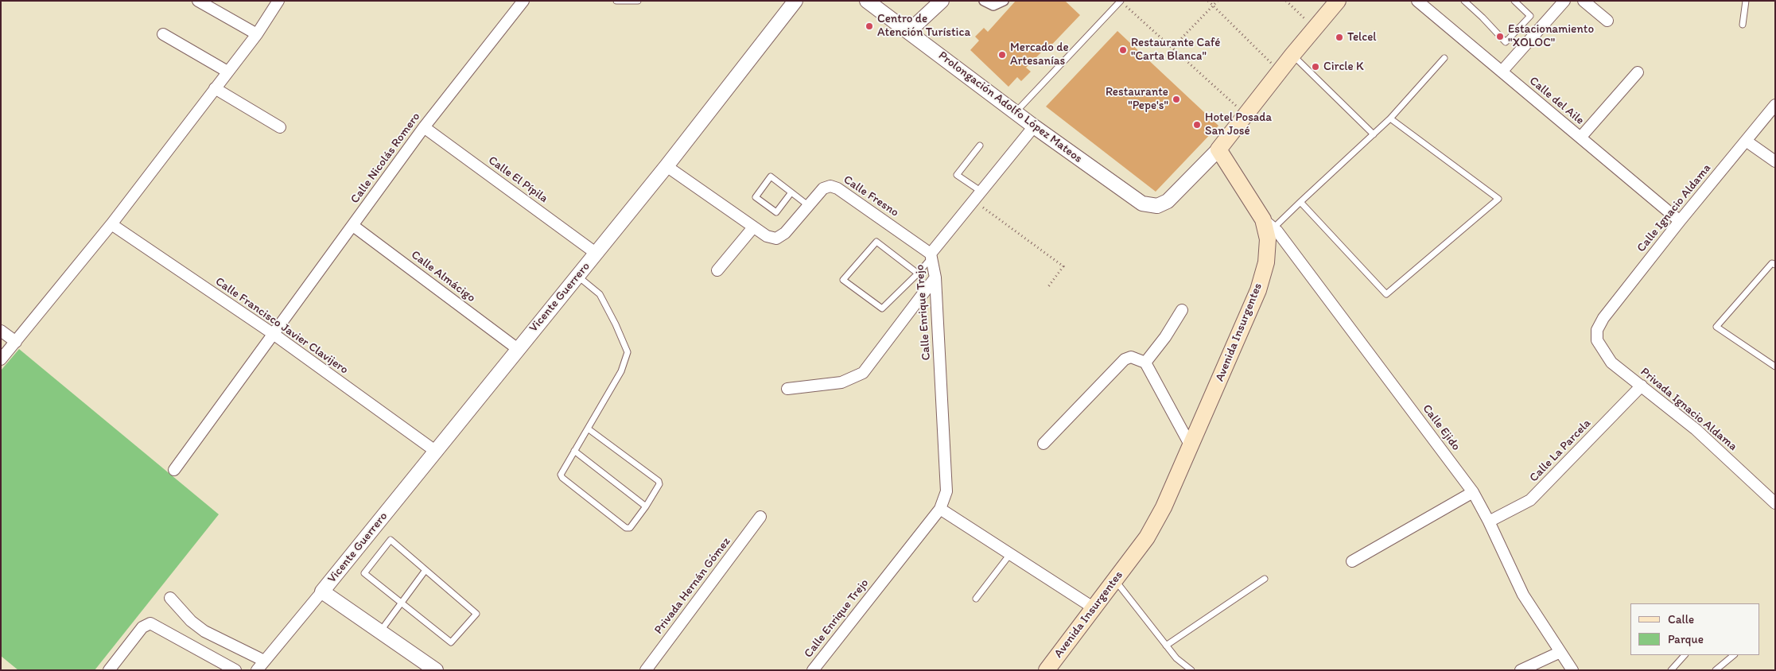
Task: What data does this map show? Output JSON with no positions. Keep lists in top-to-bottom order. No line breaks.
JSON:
{"streets":{"main road":["Avenida Insurgentes"],"street":["Calle del Aile","Prolongación Adolfo López Mateos","Calle Nicolás Romero","Calle El Pípila","Calle Fresno","Calle Ignacio Aldama","Calle Almácigo","Vicente Guerrero","Calle Enrique Trejo","Calle Francisco Javier Clavijero","Privada Ignacio Aldama","Calle Ejido","Calle La Parcela","Privada Hernán Gómez"]},"crossings":[["Calle del Aile","Calle Ignacio Aldama"],["Prolongación Adolfo López Mateos","Calle Enrique Trejo"],["Prolongación Adolfo López Mateos","Avenida Insurgentes"],["Calle Nicolás Romero","Calle El Pípila"],["Calle Nicolás Romero","Calle Almácigo"],["Calle Nicolás Romero","Calle Francisco Javier Clavijero"],["Calle El Pípila","Vicente Guerrero"],["Calle Fresno","Vicente Guerrero"],["Calle Fresno","Calle Enrique Trejo"],["Calle Ignacio Aldama","Privada Ignacio Aldama"],["Calle Almácigo","Vicente Guerrero"],["Vicente Guerrero","Calle Francisco Javier Clavijero"],["Avenida Insurgentes","Calle Ejido"],["Privada Ignacio Aldama","Calle La Parcela"],["Calle Ejido","Calle La Parcela"]],"places":["Centro de Atención Turística","Estacionamiento \"XOLOC\"","Telcel","Restaurante Café \"Carta Blanca\"","Mercado de Artesanías","Circle K","Restaurante \"Pepe's\"","Hotel Posada San José"],"legend":["Calle","Parque"]}
